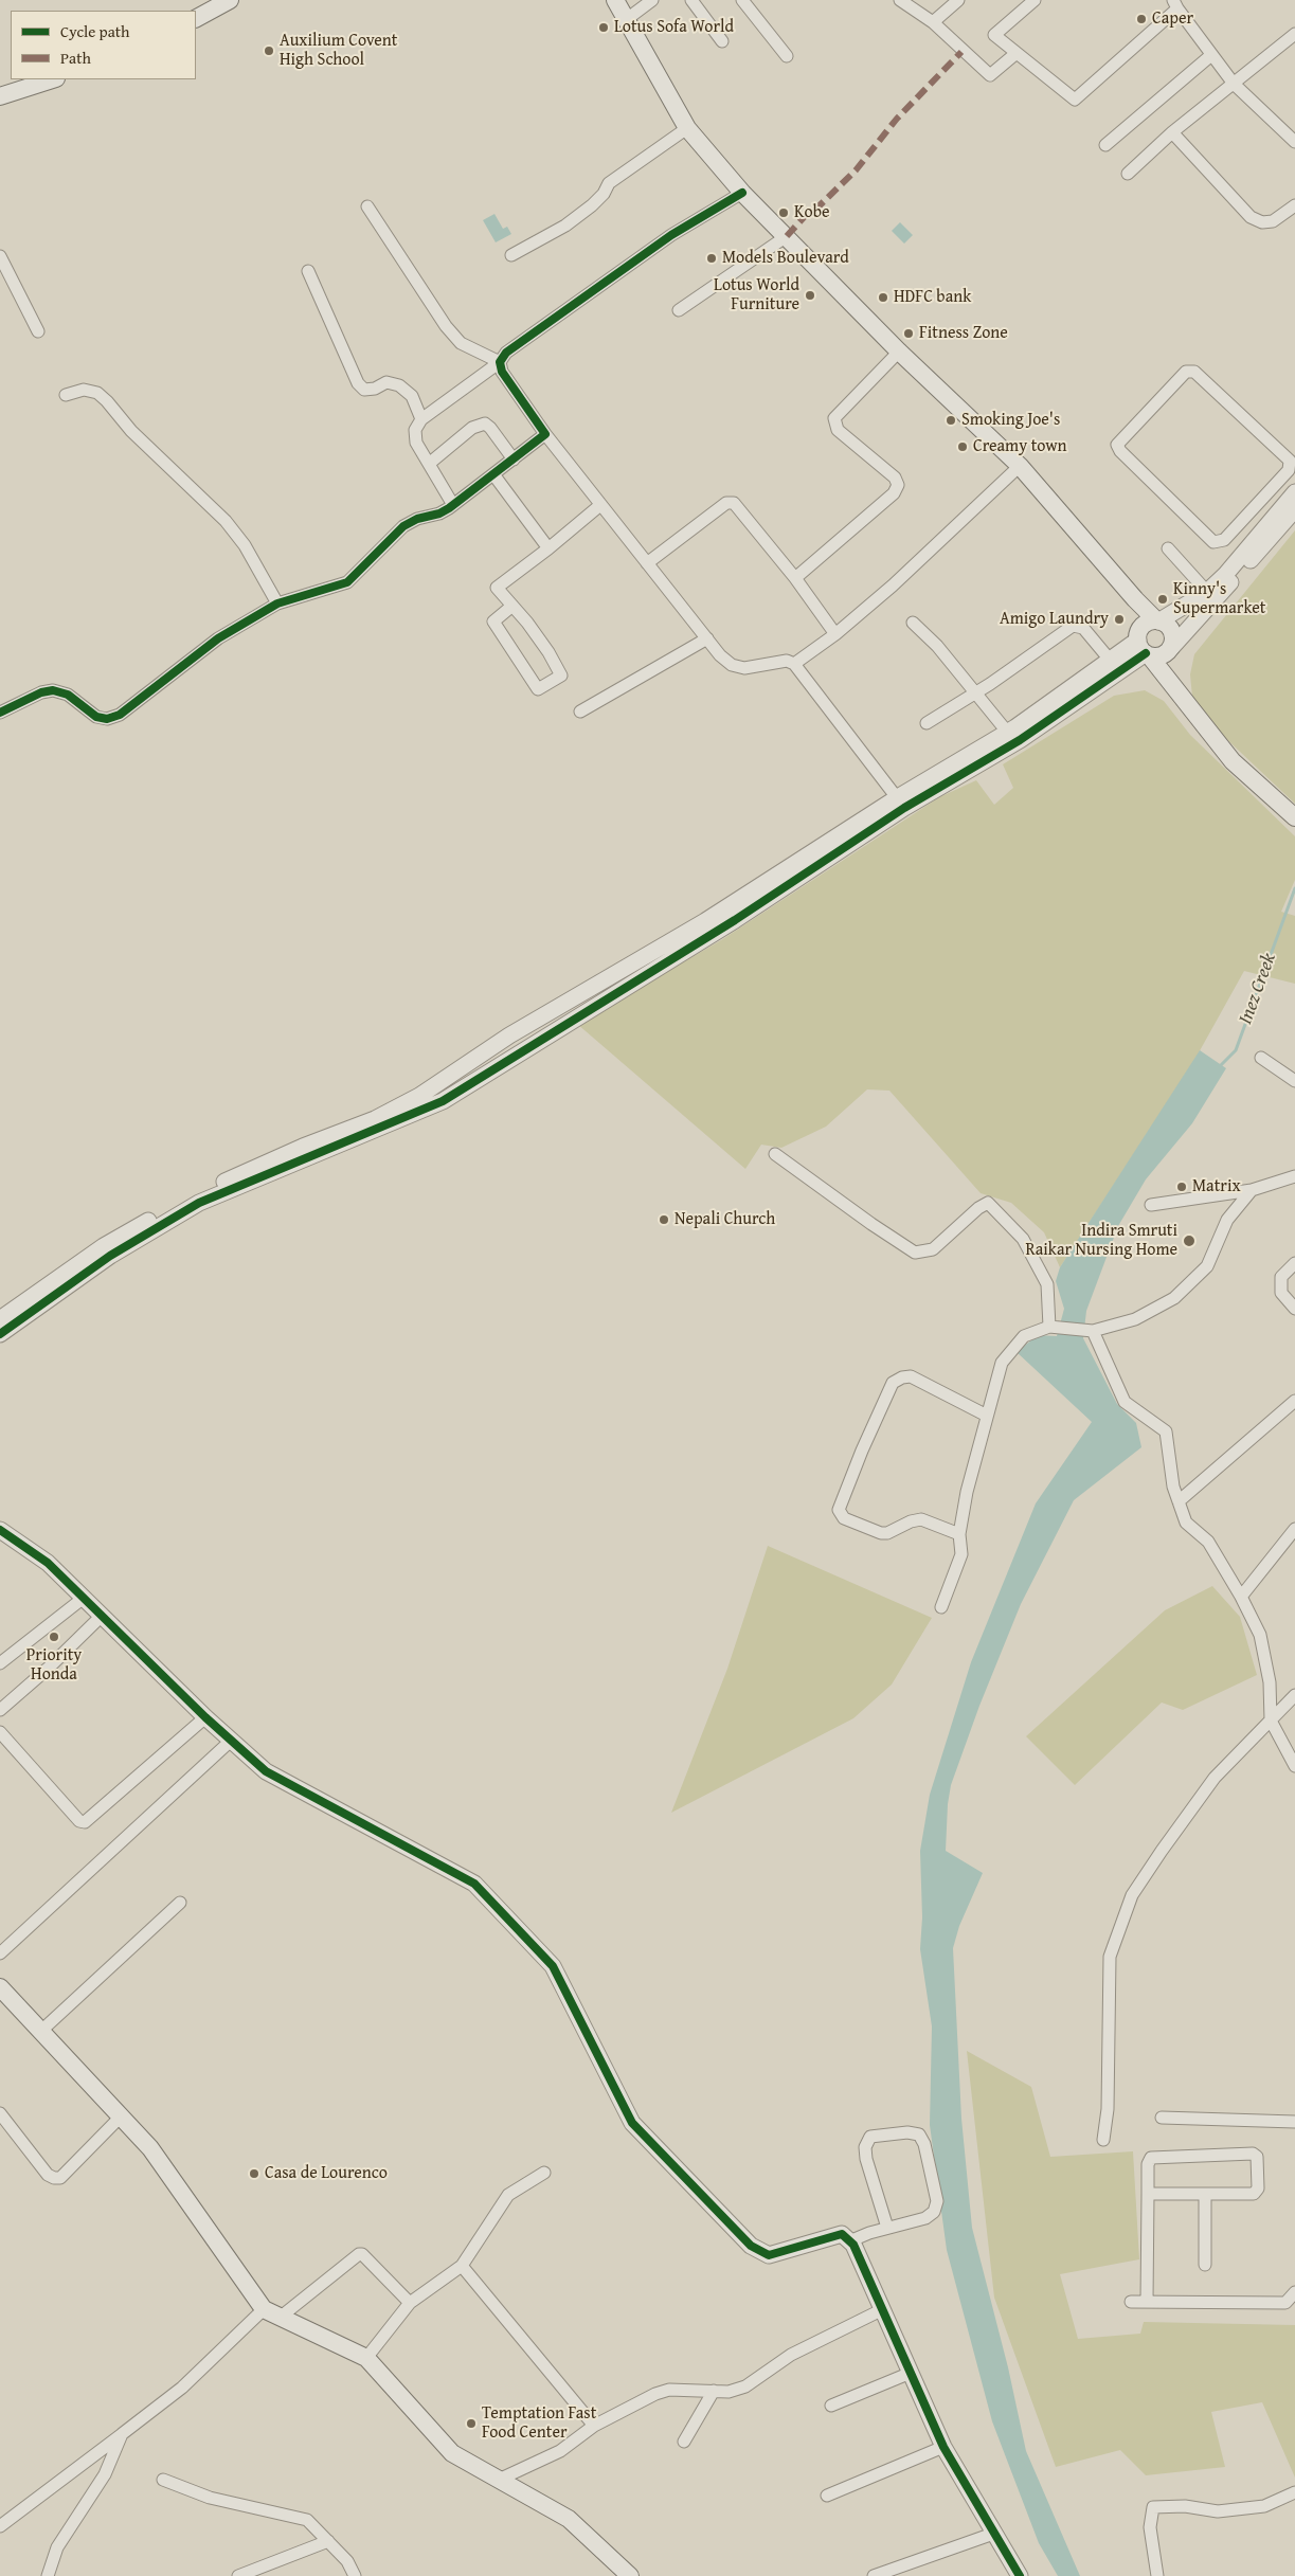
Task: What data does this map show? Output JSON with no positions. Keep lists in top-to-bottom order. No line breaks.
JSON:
{"water":["Inez Creek"],"places":["Caper","Lotus Sofa World","Auxilium Covent High School","Kobe","Models Boulevard","Lotus World Furniture","HDFC bank","Fitness Zone","Smoking Joe's","Creamy town","Kinny's Supermarket","Amigo Laundry","Matrix","Nepali Church","Indira Smruti Raikar Nursing Home","Priority Honda","Casa de Lourenco","Temptation Fast Food Center"],"legend":["Cycle path","Path"]}
